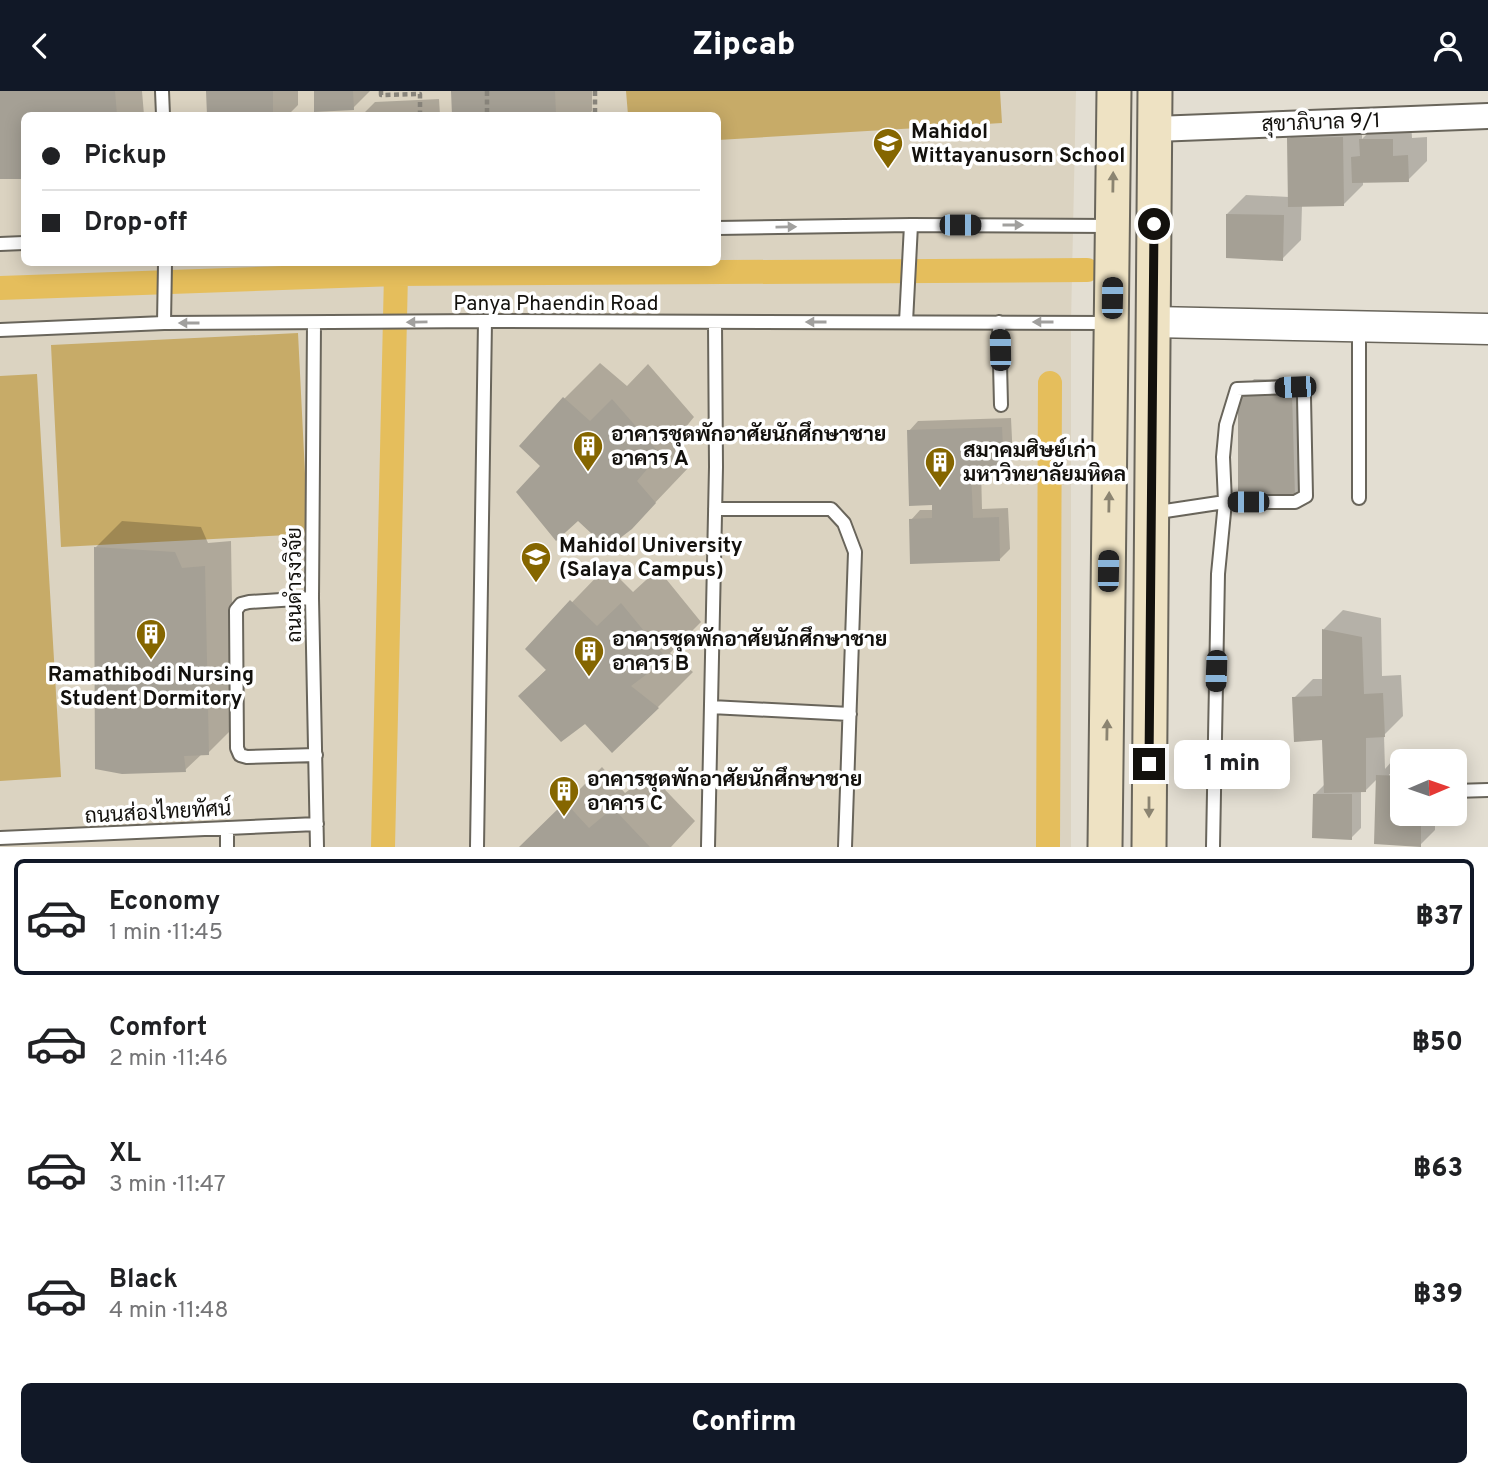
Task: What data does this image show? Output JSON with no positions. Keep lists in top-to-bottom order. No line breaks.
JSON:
{"streets":{"street":["สุขาภิบาล 9/1"],"lane":["Panya Phaendin Road","ถนนดำรงวิจัย","ถนนส่องไทยทัศน์"]},"crossings":[["Panya Phaendin Road","ถนนดำรงวิจัย"],["ถนนดำรงวิจัย","ถนนส่องไทยทัศน์"]],"places":{"school or university":["Mahidol Wittayanusorn School","Mahidol University (Salaya Campus)"],"building":["อาคารชุดพักอาศัยนักศึกษาชาย อาคาร A","สมาคมศิษย์เก่า มหาวิทยาลัยมหิดล","Ramathibodi Nursing Student Dormitory","อาคารชุดพักอาศัยนักศึกษาชาย อาคาร B","อาคารชุดพักอาศัยนักศึกษาชาย อาคาร C"]},"north":"right","page":{"header":"Zipcab","banner":["Pickup","Drop-off"],"bubble":"1 min","list":[{"name":"Economy","note":"1 min · 11:45","value":"฿37"},{"name":"Comfort","note":"2 min · 11:46","value":"฿50"},{"name":"XL","note":"3 min · 11:47","value":"฿63"},{"name":"Black","note":"4 min · 11:48","value":"฿39"}],"buttons":"Confirm"}}
